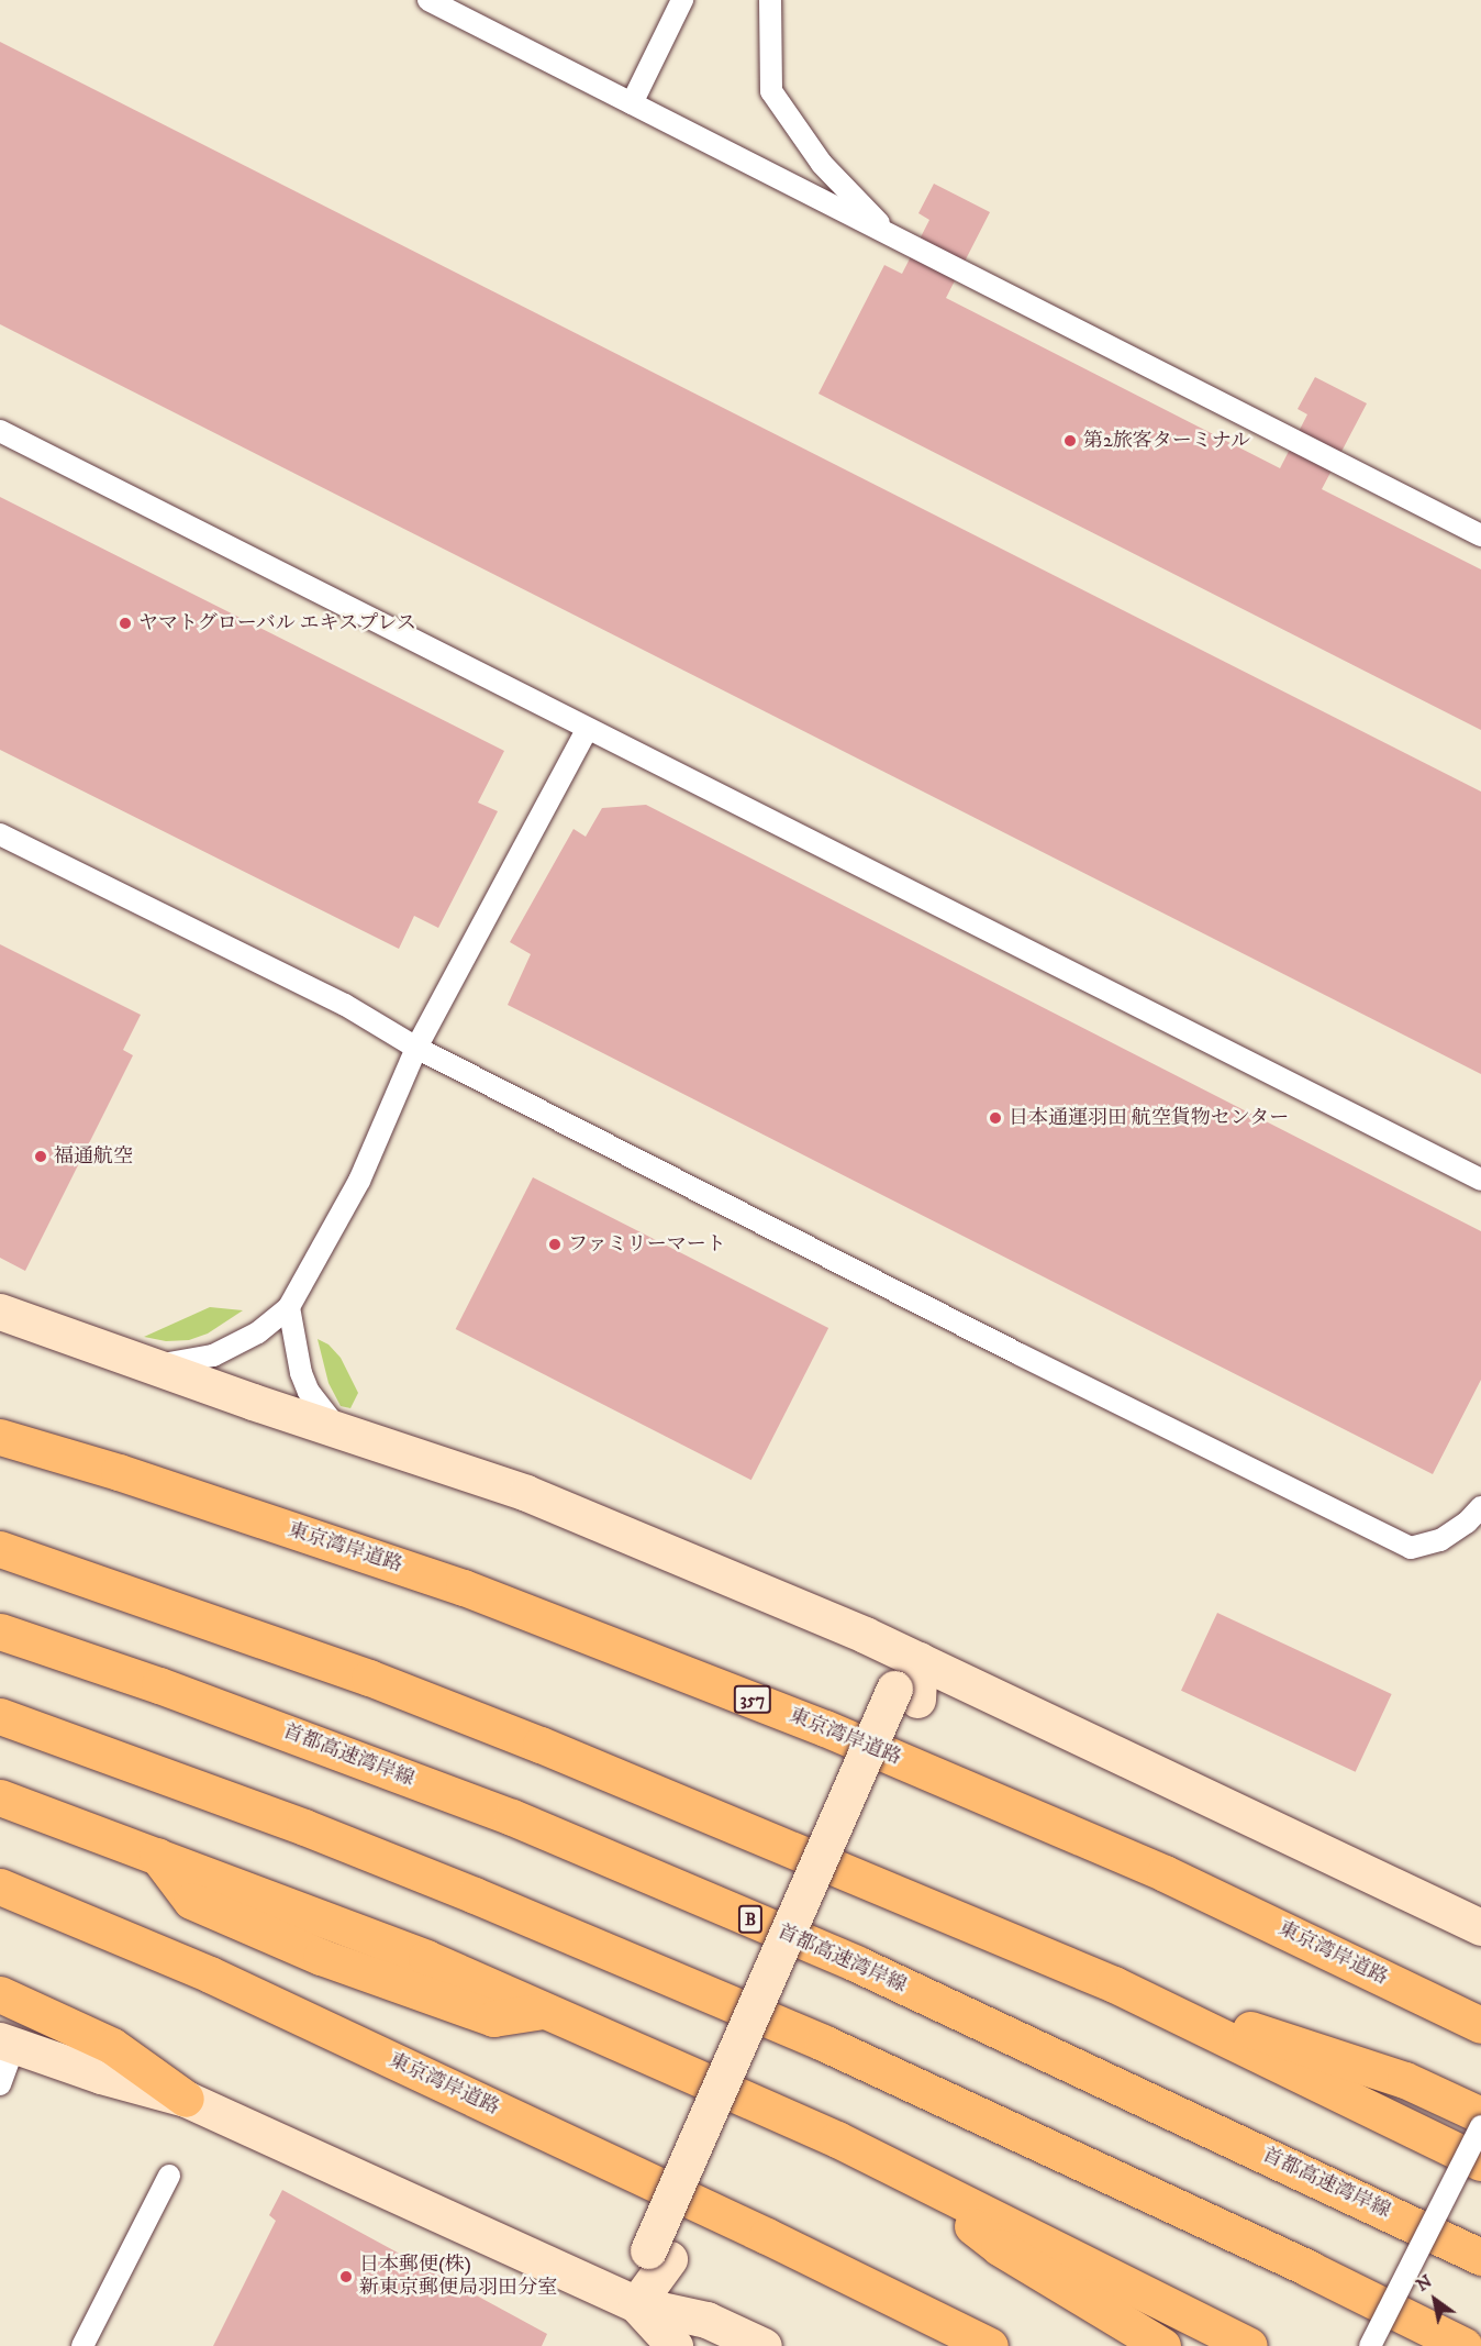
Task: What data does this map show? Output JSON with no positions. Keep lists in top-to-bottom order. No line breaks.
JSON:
{"streets":{"highway":["東京湾岸道路","357","首都高速湾岸線","B"]},"places":["第2旅客ターミナル","ヤマトグローバル エキスプレス","日本通運羽田 航空貨物センター","福通航空","ファミリーマート","日本郵便(株) 新東京郵便局羽田分室"],"north":"top left"}
